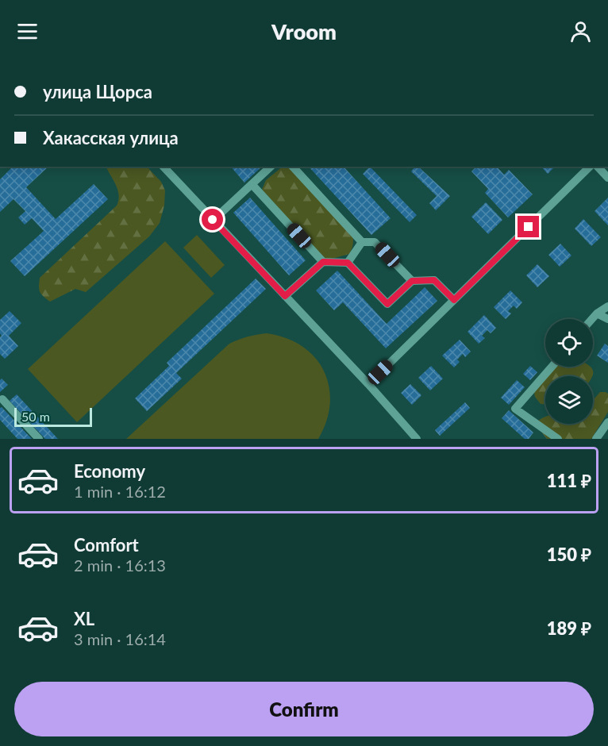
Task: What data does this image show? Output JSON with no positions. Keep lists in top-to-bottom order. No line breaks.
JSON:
{"scale_bar":"50 m","page":{"header":"Vroom","banner":["улица Щорса","Хакасская улица"],"scale":"50 m","list":[{"name":"Economy","note":"1 min · 16:12","value":"111 ₽"},{"name":"Comfort","note":"2 min · 16:13","value":"150 ₽"},{"name":"XL","note":"3 min · 16:14","value":"189 ₽"}],"buttons":"Confirm"}}
